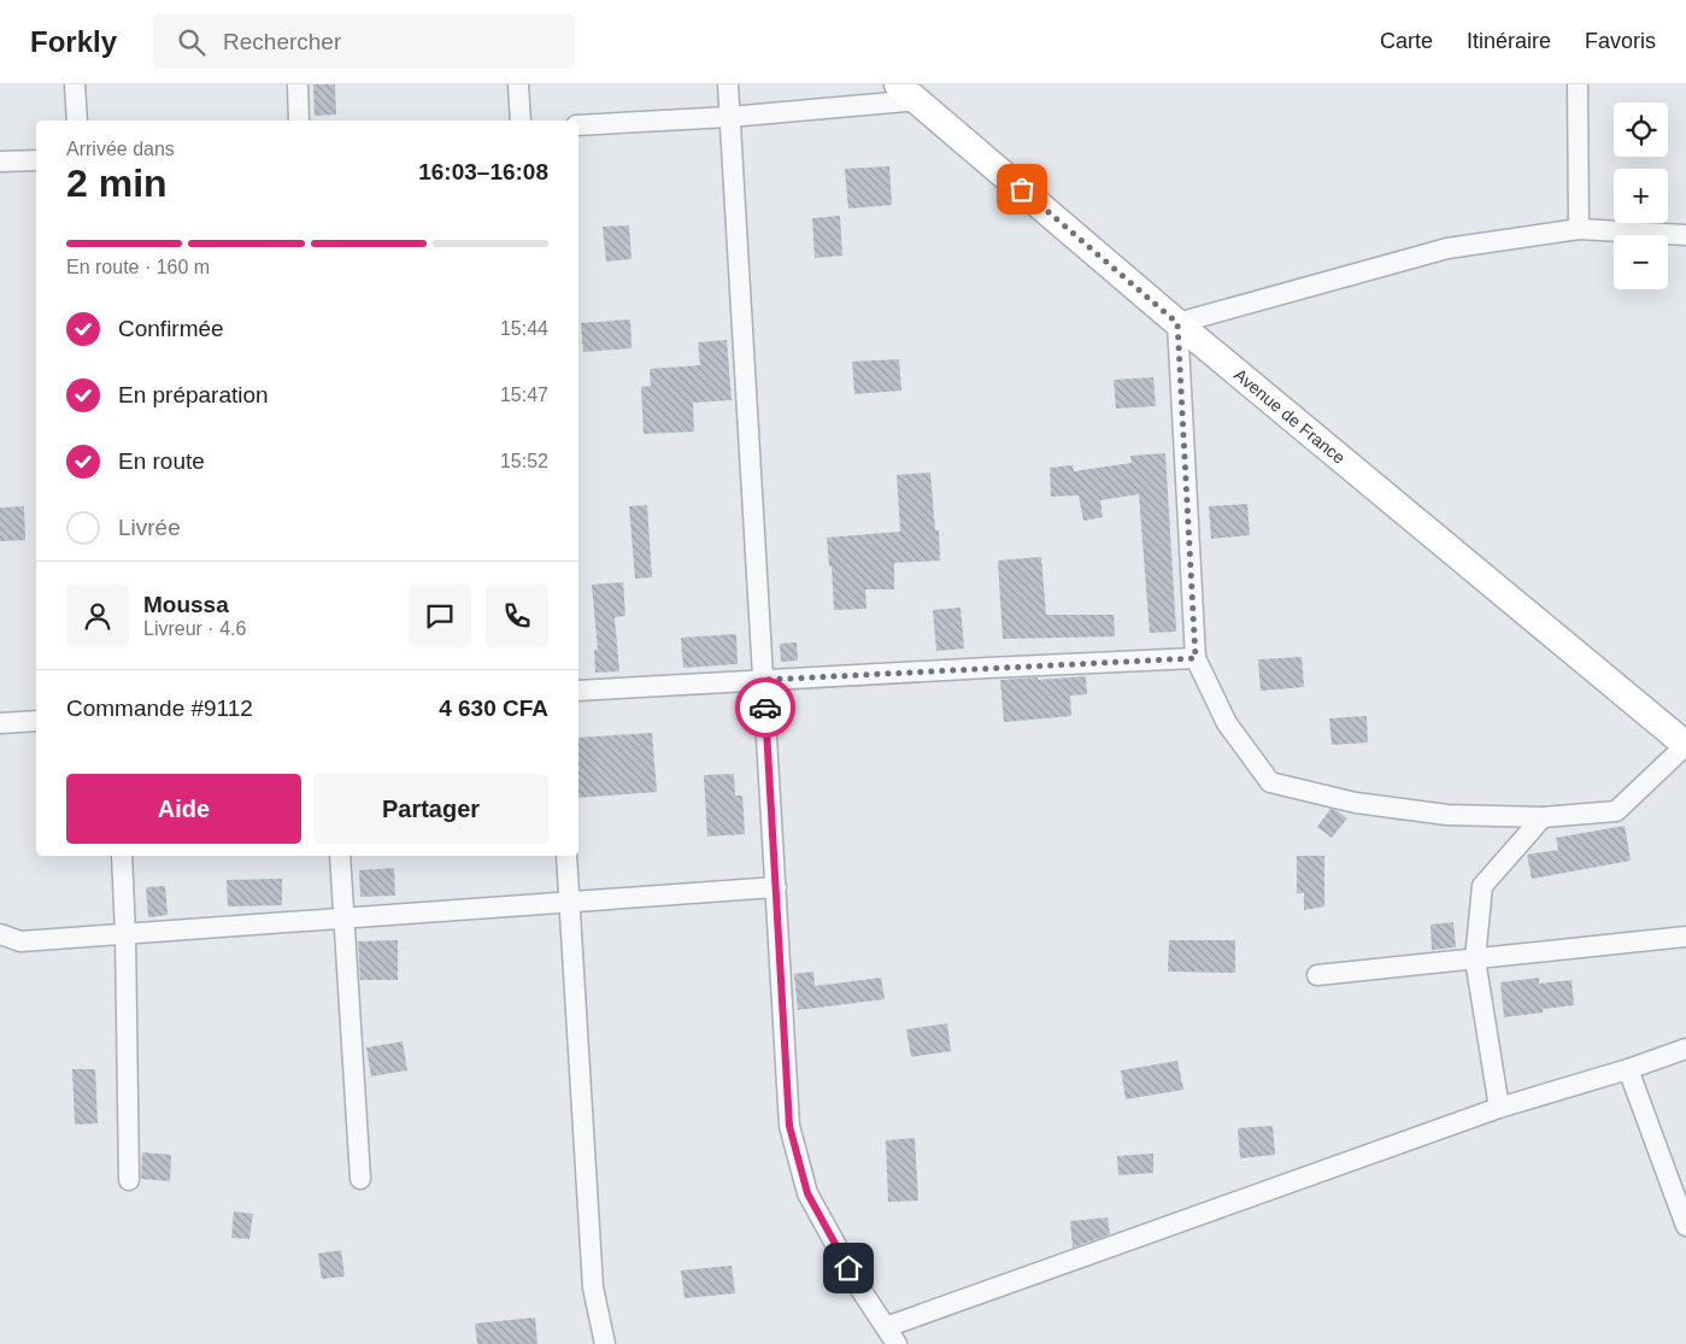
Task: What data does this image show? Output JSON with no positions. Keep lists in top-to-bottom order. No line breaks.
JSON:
{"streets":{"main road":["Avenue de France"]},"page":{"header":"Forkly","search":"Rechercher","nav":["Carte","Itinéraire","Favoris"],"map_buttons":["+","−"],"heading":["2 min","Arrivée dans","16:03–16:08"],"panel":["Moussa","Livreur · 4.6","Commande #9112","4 630 CFA"],"bar":"En route · 160 m","list":[["Confirmée","15:44"],["En préparation","15:47"],["En route","15:52"],"Livrée"],"buttons":["Aide","Partager"]}}
